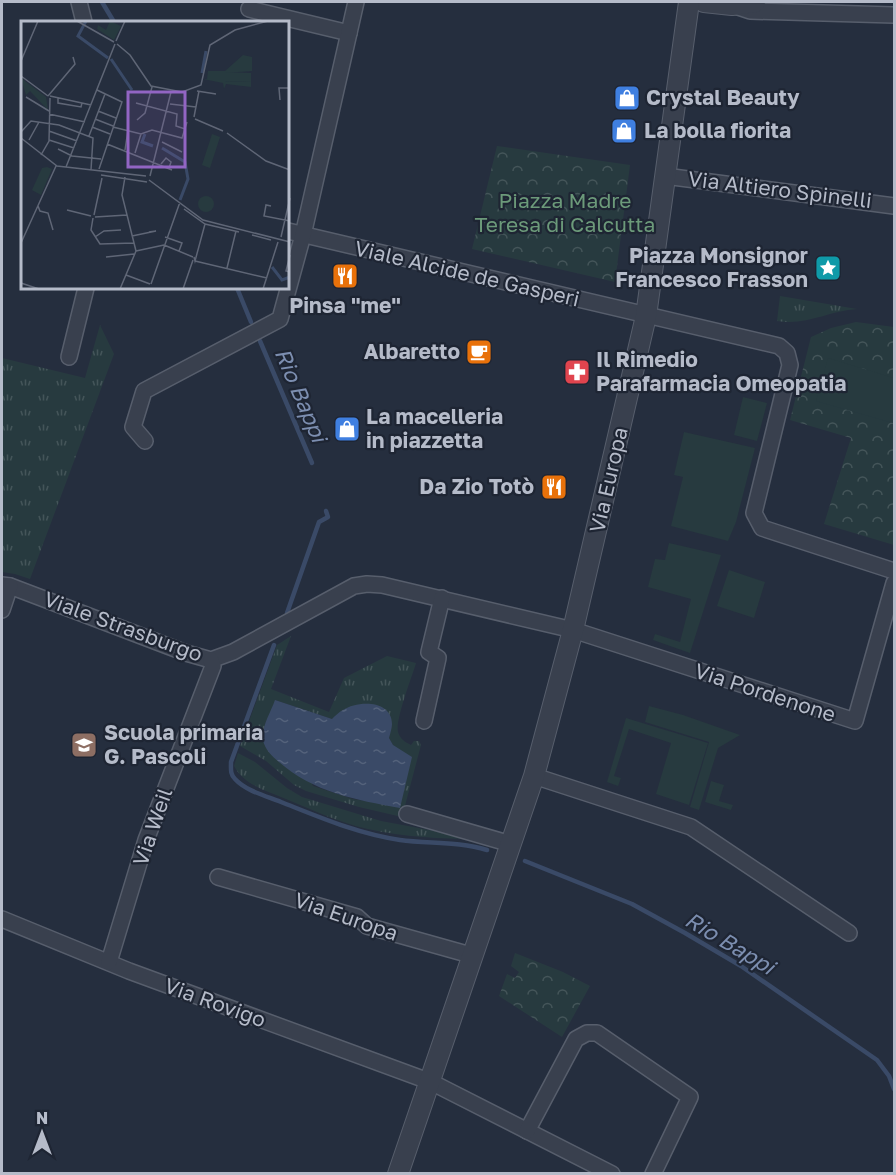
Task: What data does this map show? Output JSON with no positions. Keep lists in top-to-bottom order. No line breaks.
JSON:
{"streets":{"street":["Via Altiero Spinelli","Viale Alcide de Gasperi","Via Europa","Viale Strasburgo","Via Pordenone","Via Weil","Via Rovigo"]},"crossings":[["Via Altiero Spinelli","Via Europa"],["Viale Alcide de Gasperi","Via Europa"],["Via Europa","Viale Strasburgo"],["Via Europa","Via Pordenone"],["Via Europa","Via Rovigo"],["Viale Strasburgo","Via Pordenone"],["Viale Strasburgo","Via Weil"],["Via Weil","Via Rovigo"]],"water":["Rio Bappi"],"parks":["Piazza Madre Teresa di Calcutta"],"places":{"shop":["Crystal Beauty","La bolla fiorita","La macelleria in piazzetta"],"place":["Piazza Monsignor Francesco Frasson"],"restaurant":["Pinsa \"me\"","Da Zio Totò"],"cafe":["Albaretto"],"pharmacy":["Il Rimedio Parafarmacia Omeopatia"],"school or university":["Scuola primaria G. Pascoli"]},"north":"top"}
